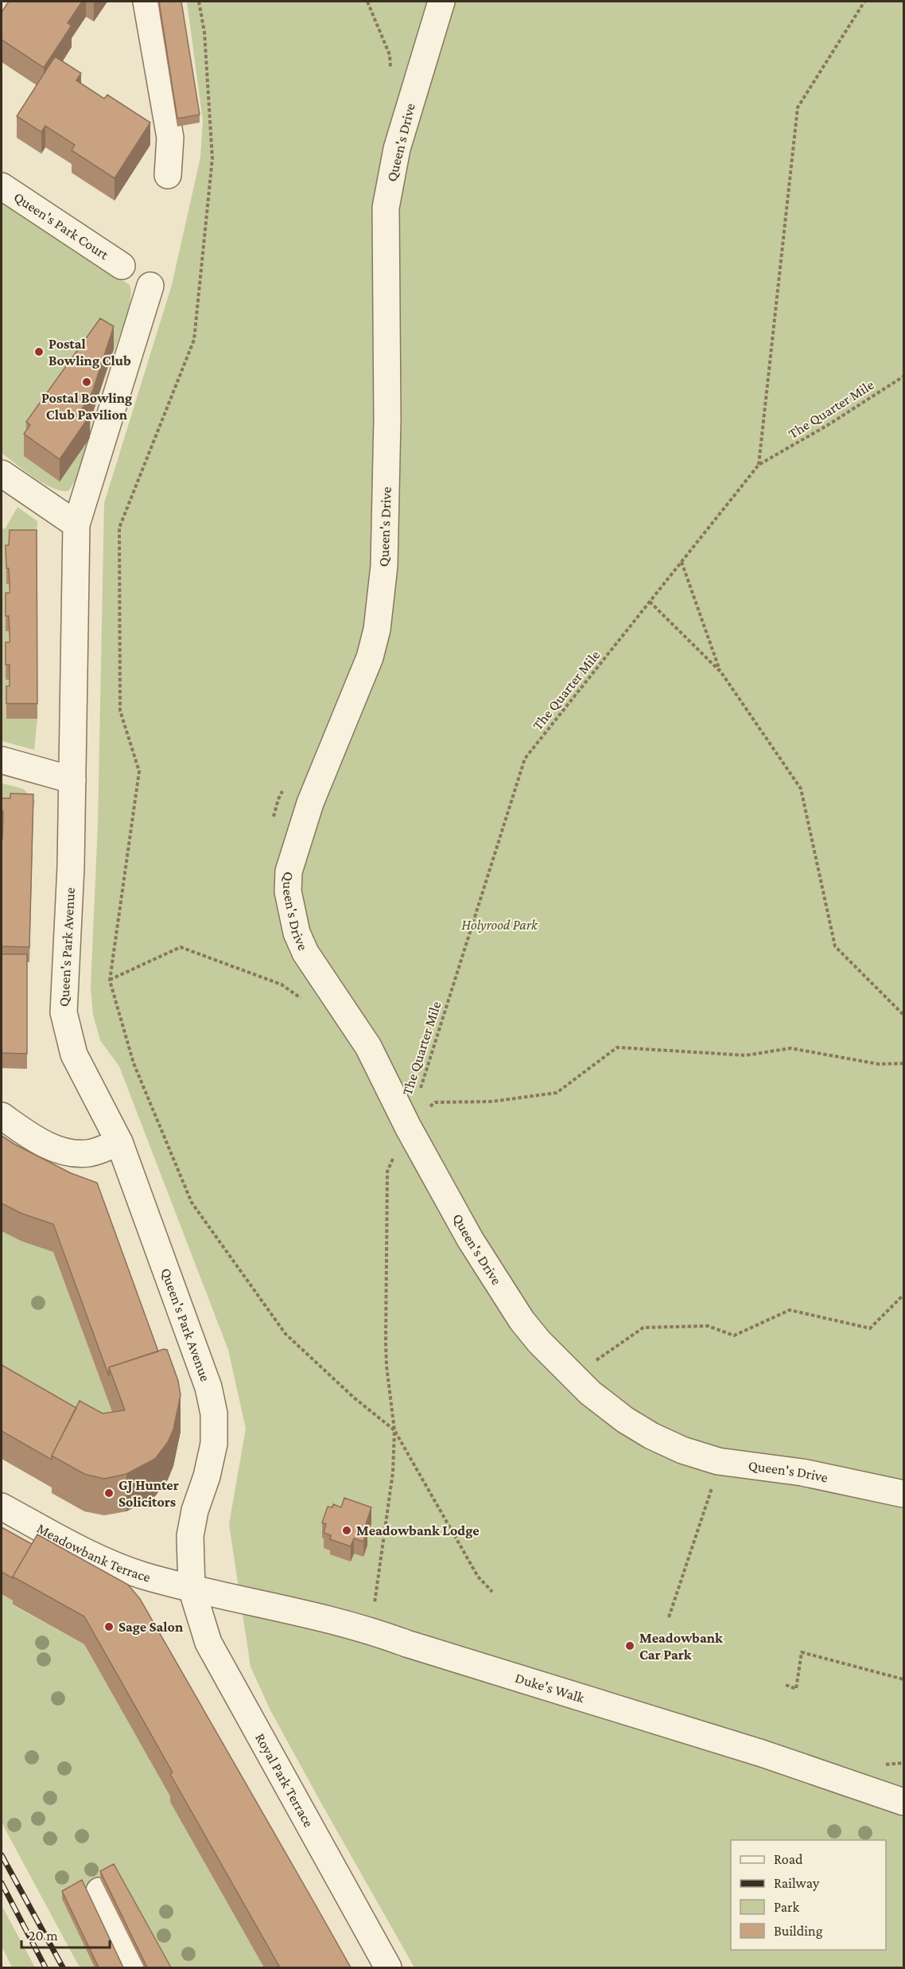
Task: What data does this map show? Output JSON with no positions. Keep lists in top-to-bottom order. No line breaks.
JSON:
{"streets":{"street":["Queen's Drive","Queen's Park Court","Queen's Park Avenue","Meadowbank Terrace","Duke's Walk","Royal Park Terrace"],"path":["The Quarter Mile"]},"crossings":[["Queen's Drive","The Quarter Mile"],["Queen's Park Avenue","Meadowbank Terrace"],["Queen's Park Avenue","Duke's Walk"],["Queen's Park Avenue","Royal Park Terrace"],["Meadowbank Terrace","Duke's Walk"],["Meadowbank Terrace","Royal Park Terrace"],["Duke's Walk","Royal Park Terrace"]],"parks":["Holyrood Park"],"places":["Postal Bowling Club","Postal Bowling Club Pavilion","GJ Hunter Solicitors","Meadowbank Lodge","Sage Salon","Meadowbank Car Park"],"legend":["Road","Railway","Park","Building"],"scale_bar":"20 m"}
